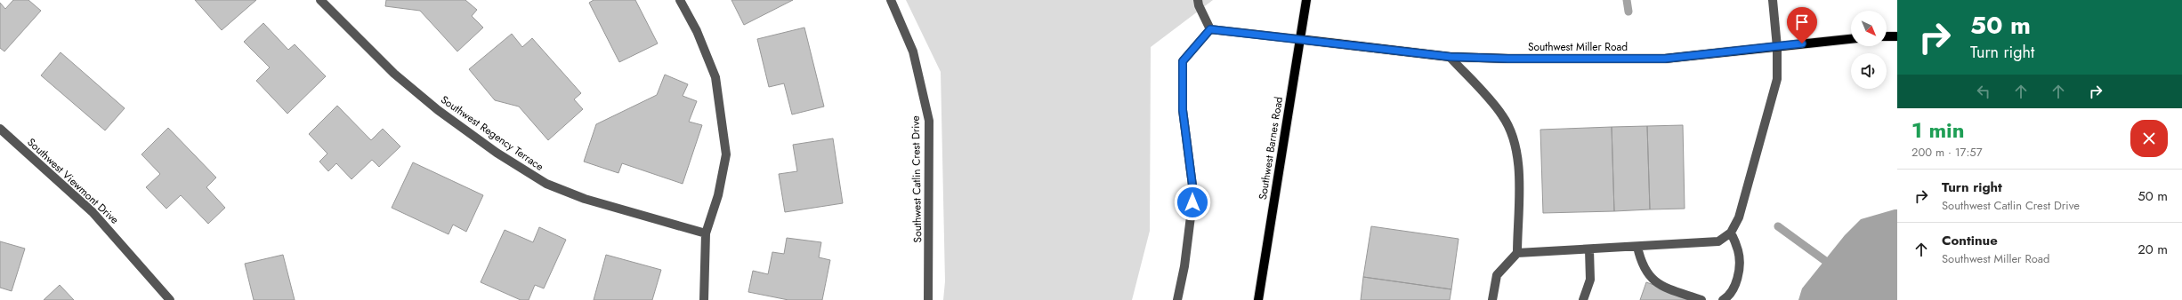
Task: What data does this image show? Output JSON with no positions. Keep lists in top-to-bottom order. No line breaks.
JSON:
{"streets":{"main road":["Southwest Miller Road","Southwest Barnes Road"],"street":["Southwest Regency Terrace","Southwest Catlin Crest Drive","Southwest Viewmont Drive"]},"crossings":[["Southwest Miller Road","Southwest Barnes Road"]],"north":"bottom right","page":{"turn":["50 m","Turn right"],"heading":["1 min","200 m · 17:57"],"list":[{"name":"Turn right","note":"Southwest Catlin Crest Drive","value":"50 m"},{"name":"Continue","note":"Southwest Miller Road","value":"20 m"}]}}
